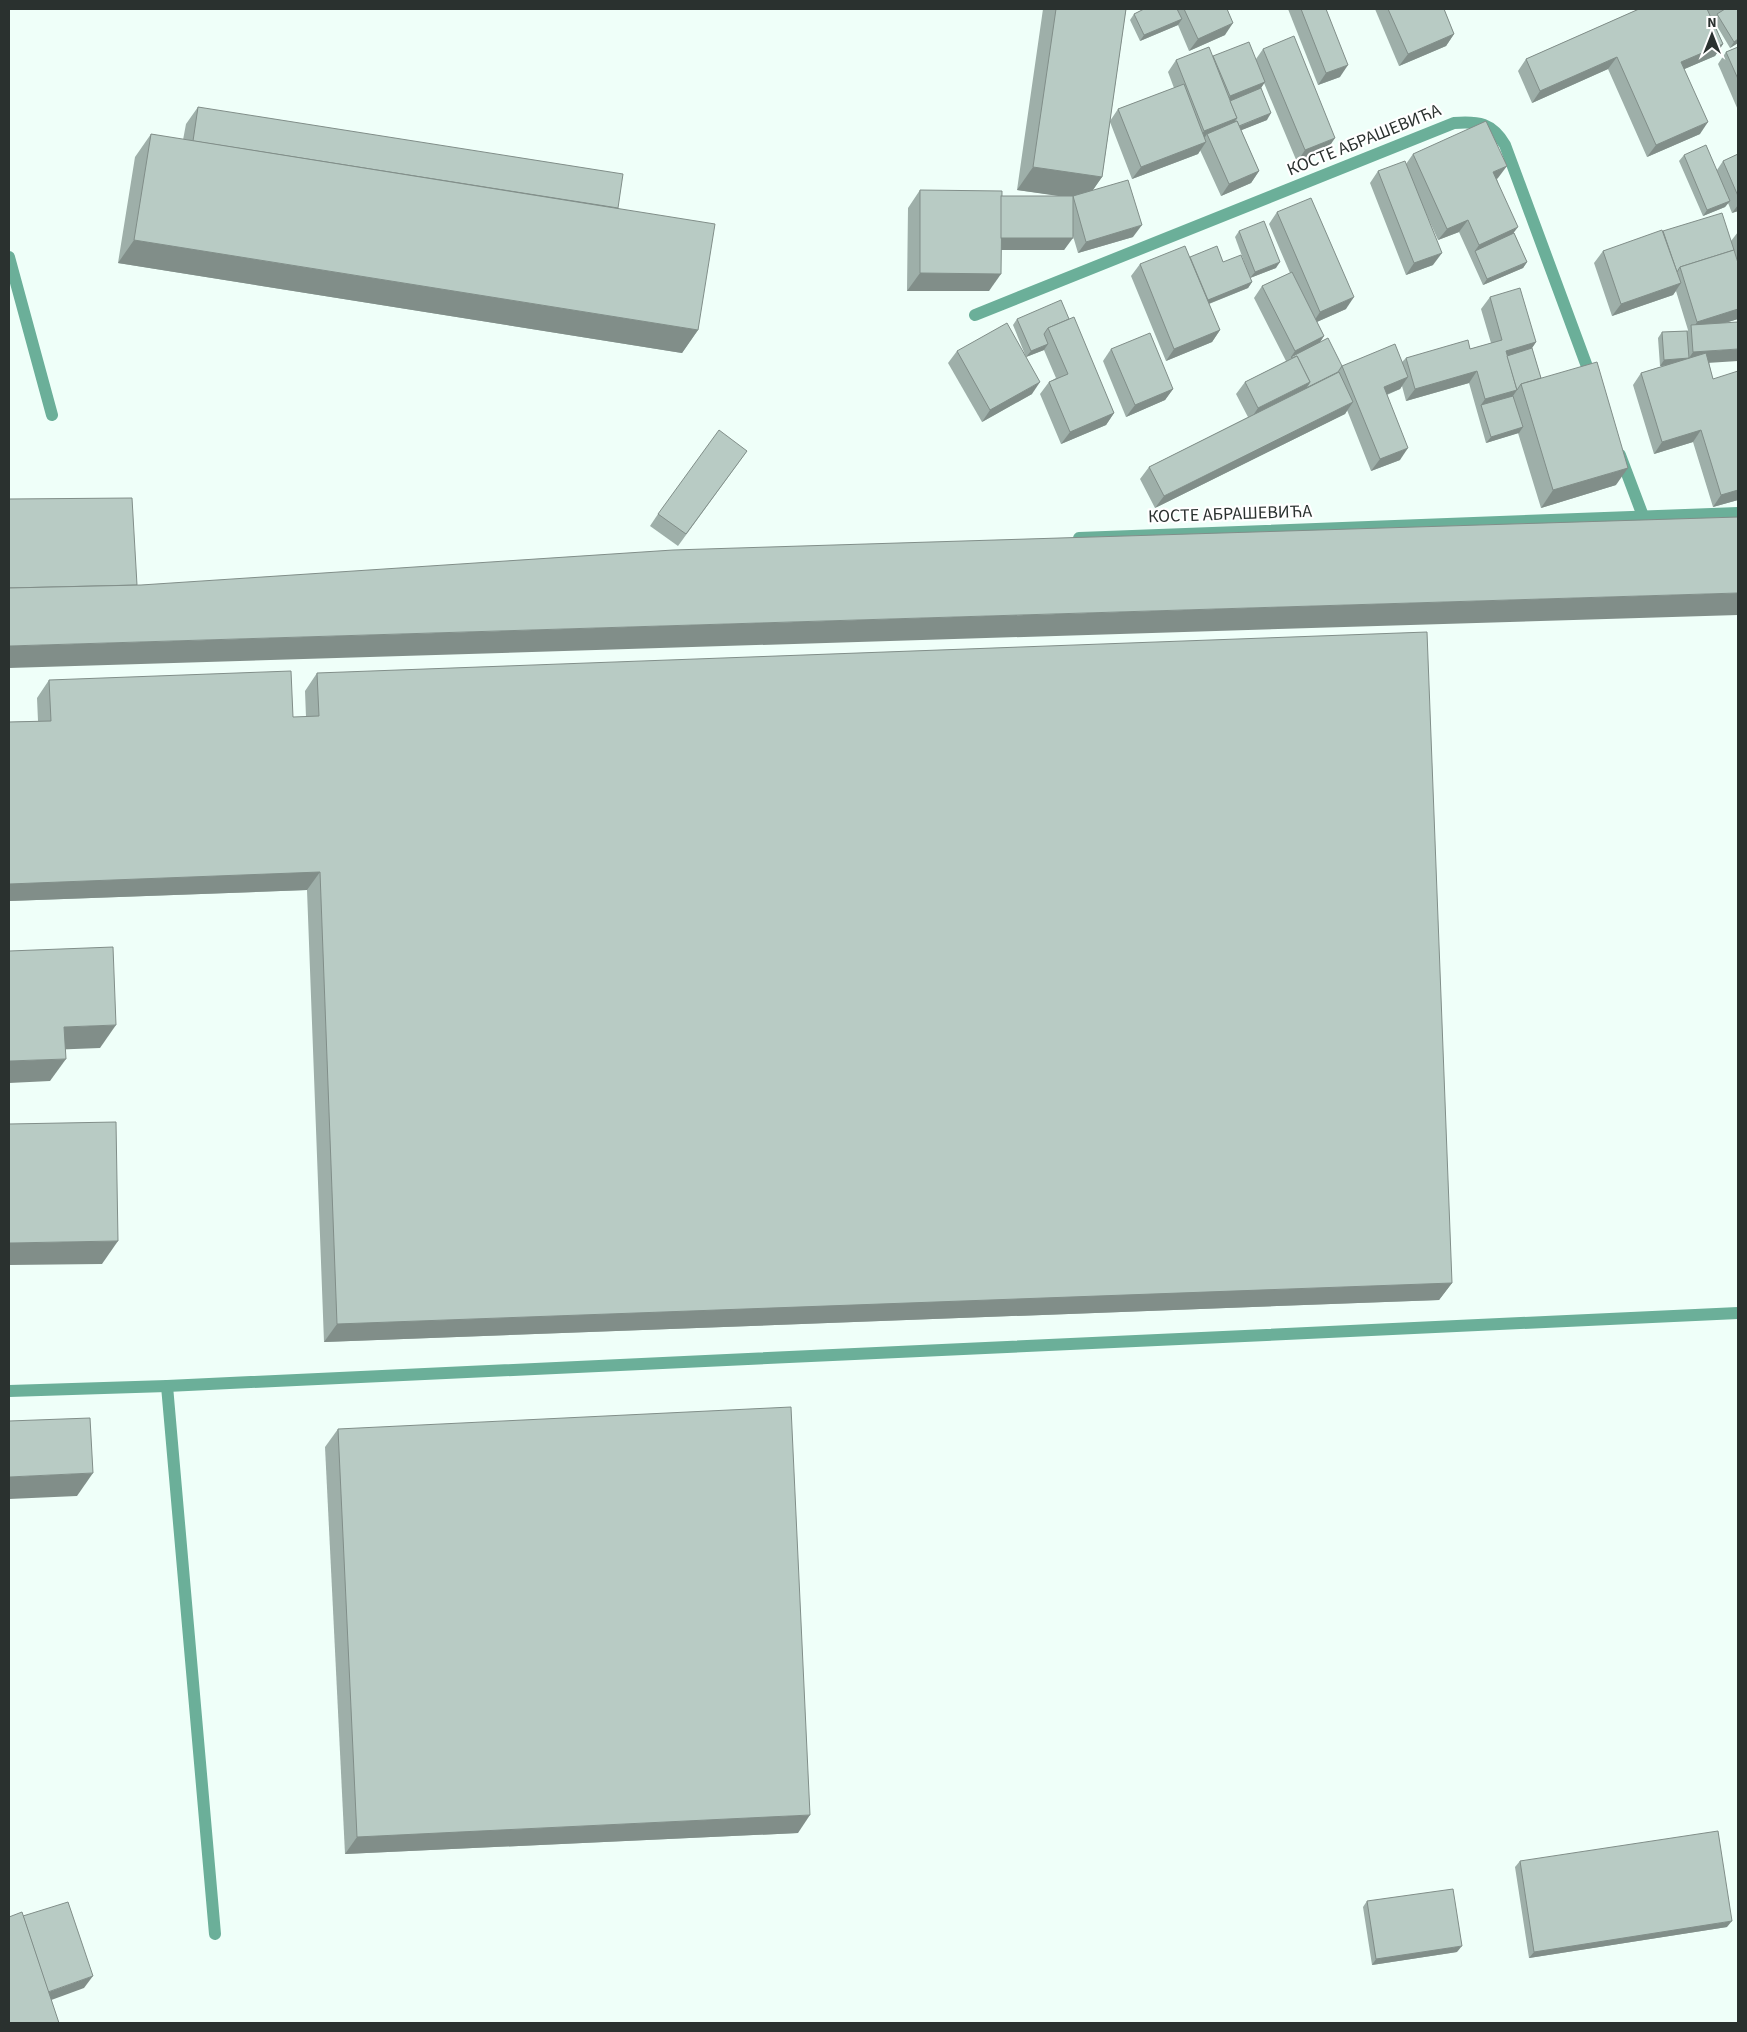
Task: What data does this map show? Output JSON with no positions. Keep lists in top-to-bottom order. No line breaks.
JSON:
{"streets":{"street":["КОСТЕ АБРАШЕВИЋА"]},"north":"top"}
